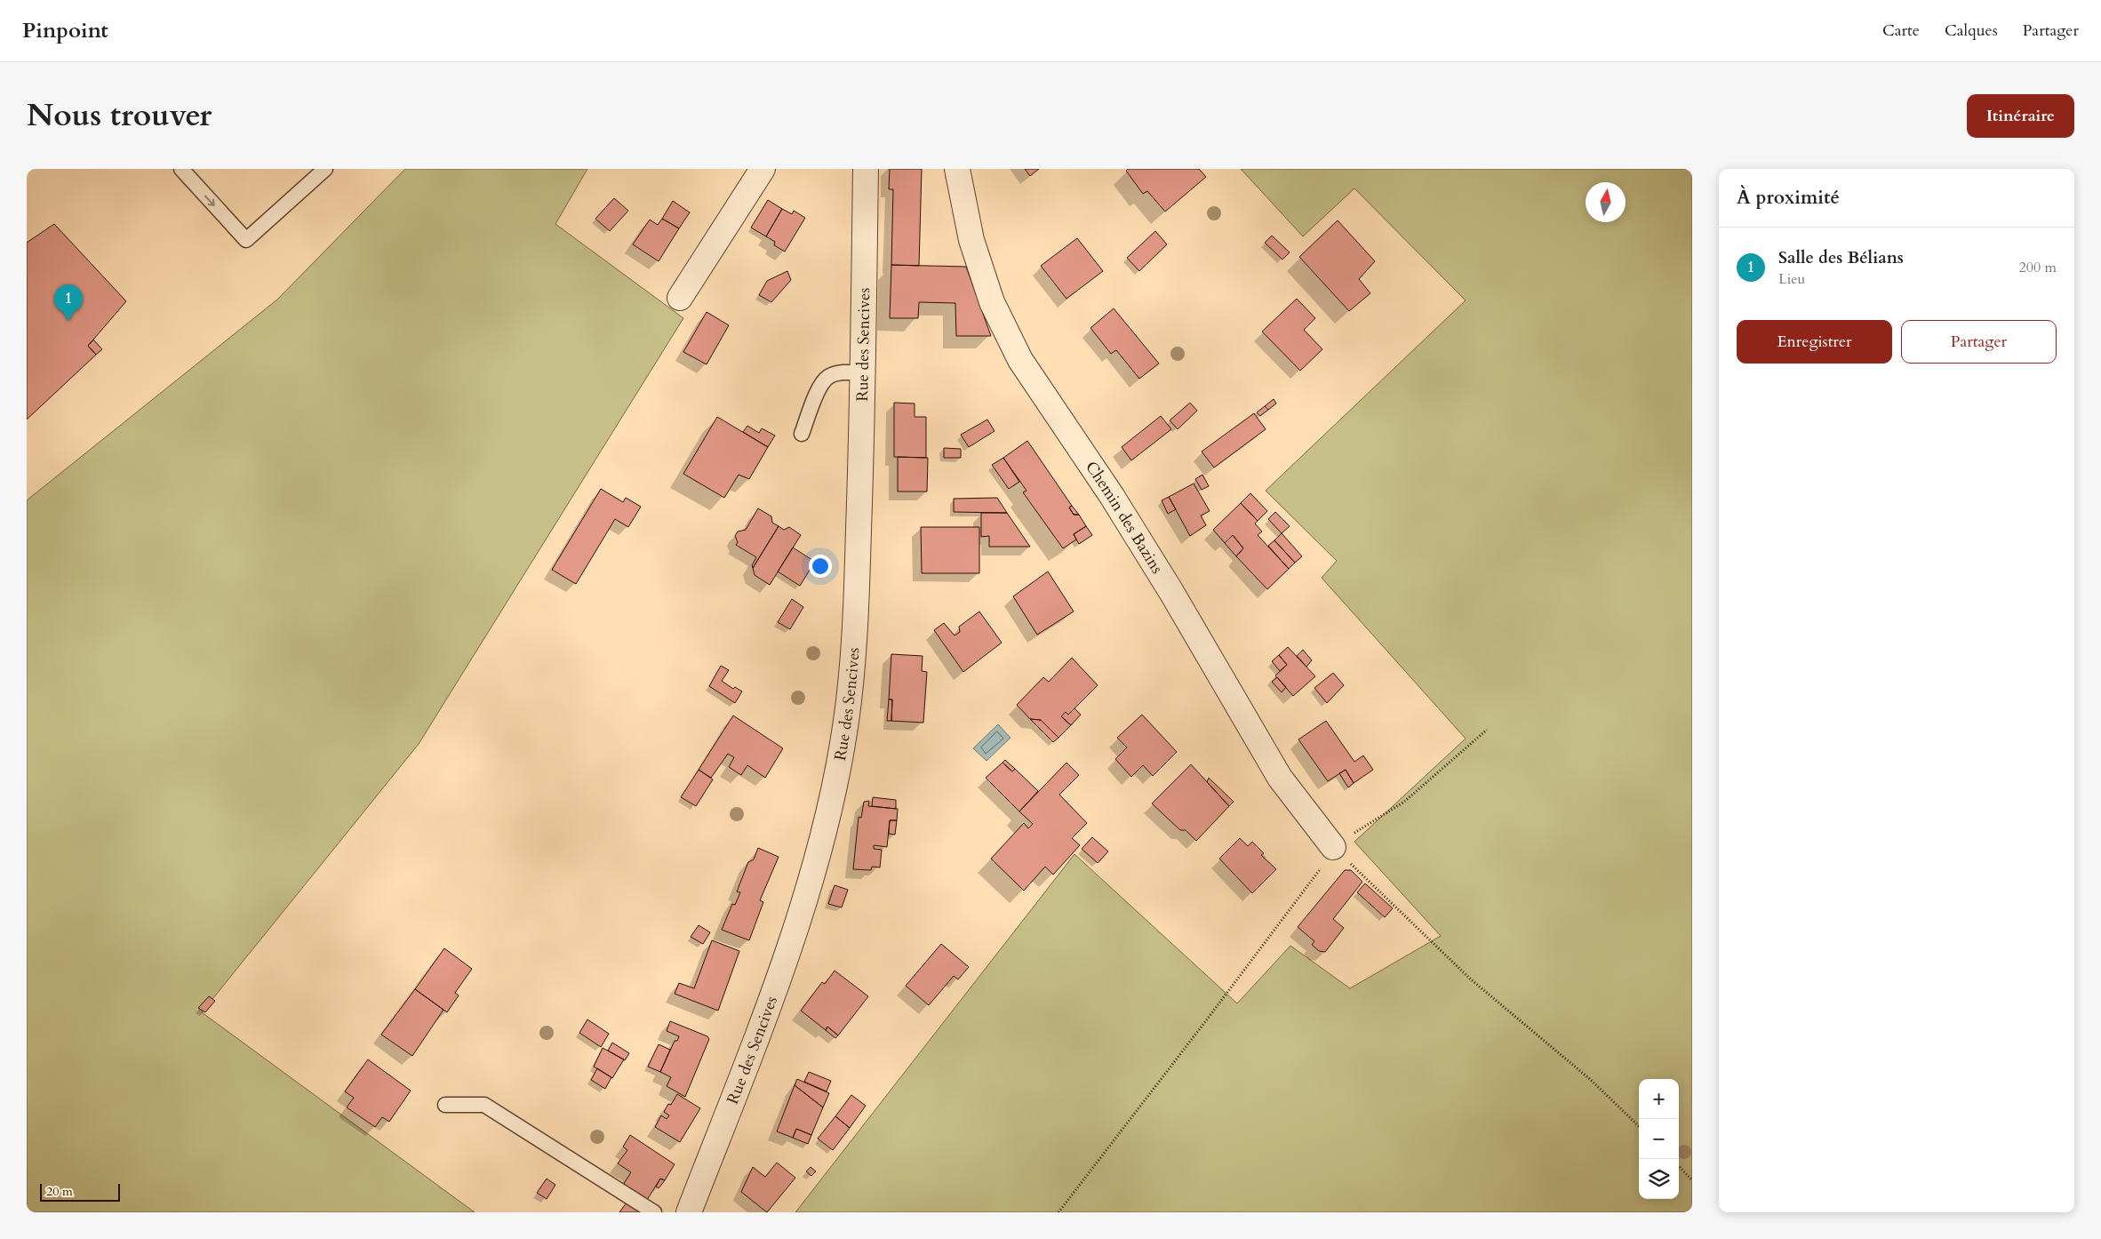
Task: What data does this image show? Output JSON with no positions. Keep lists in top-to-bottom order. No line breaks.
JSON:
{"streets":{"street":["Rue des Sencives","Chemin des Bazins"]},"scale_bar":"20 m","north":"top","page":{"header":"Pinpoint","nav":["Carte","Calques","Partager"],"title":"Nous trouver","buttons":["Itinéraire",["Enregistrer","Partager"]],"heading":"À proximité","list":[{"mark":"1","name":"Salle des Bélians","note":"Lieu","value":"200 m"}],"pins":"1","map_buttons":["+","−"],"scale":"20 m"}}
